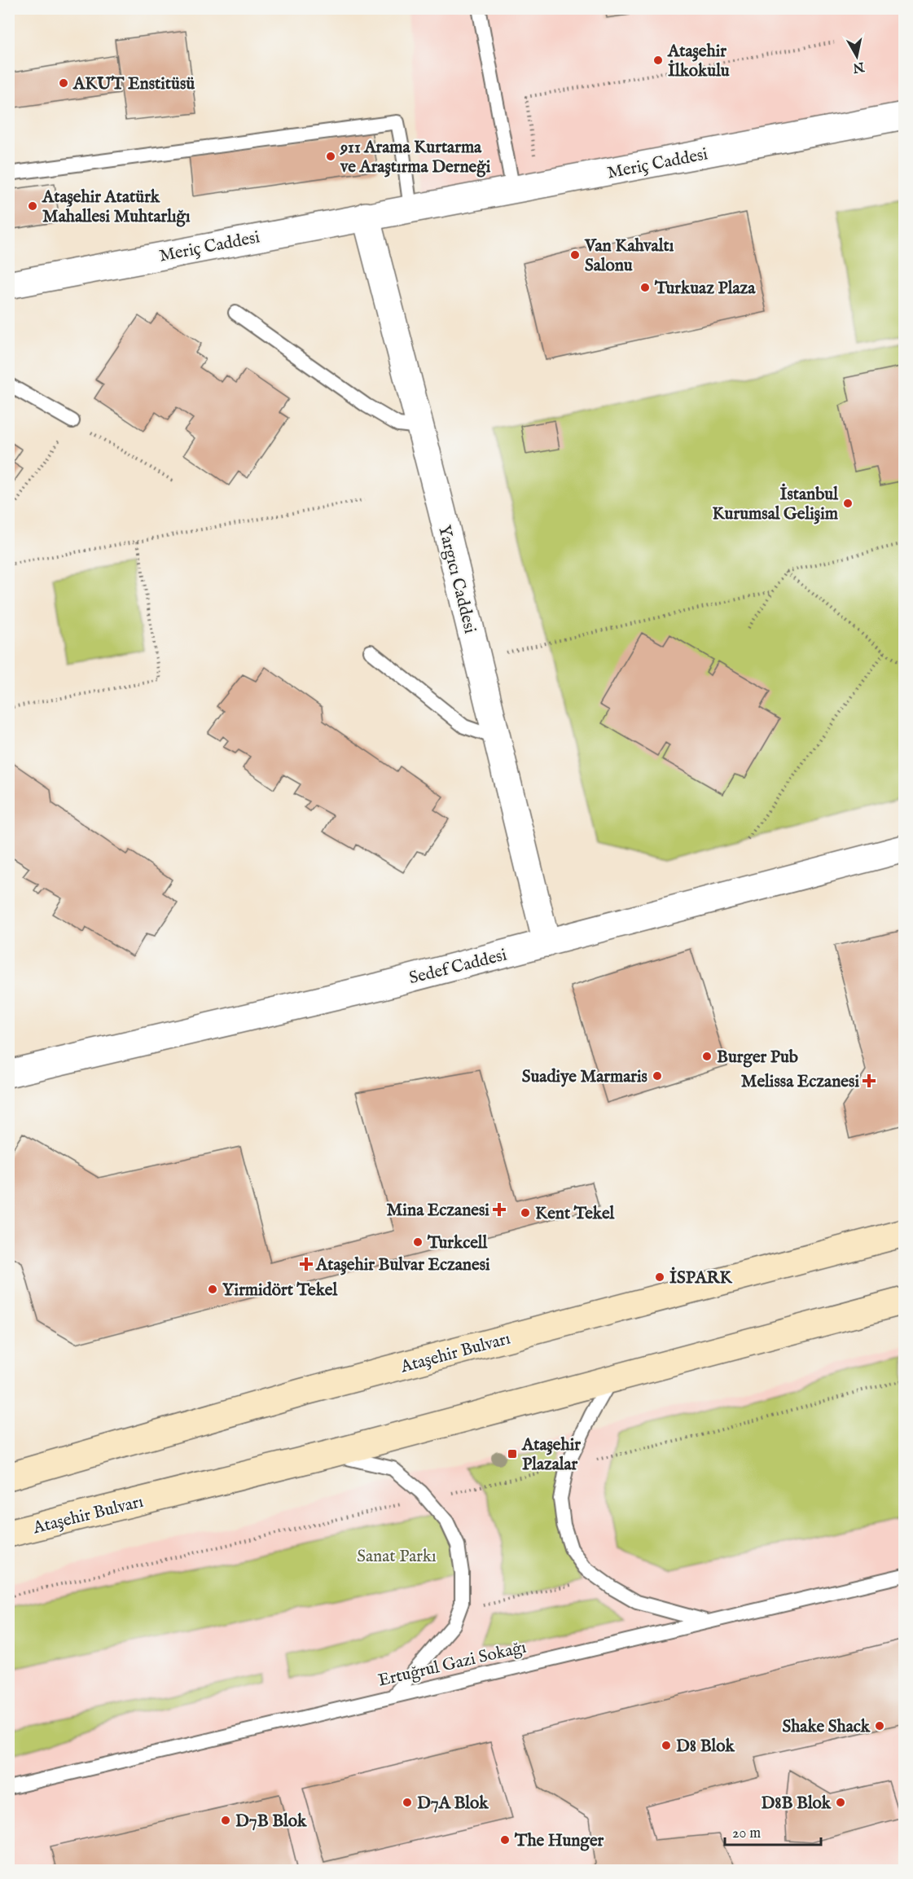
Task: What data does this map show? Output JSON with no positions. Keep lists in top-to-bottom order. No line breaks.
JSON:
{"streets":{"main road":["Ataşehir Bulvarı"],"street":["Meriç Caddesi","Yargıcı Caddesi","Sedef Caddesi"],"lane":["Ertuğrul Gazi Sokağı"]},"crossings":[["Meriç Caddesi","Yargıcı Caddesi"],["Yargıcı Caddesi","Sedef Caddesi"]],"parks":["Sanat Parkı"],"places":{"other":["Ataşehir İlkokulu","AKUT Enstitüsü","911 Arama Kurtarma ve Araştırma Derneği","Ataşehir Atatürk Mahallesi Muhtarlığı","Van Kahvaltı Salonu","Turkuaz Plaza","İstanbul Kurumsal Gelişim","Burger Pub","Suadiye Marmaris","Kent Tekel","Turkcell","İSPARK","Yirmidört Tekel","Shake Shack","D8 Blok","D7A Blok","D8B Blok","D7B Blok","The Hunger"],"health":["Melissa Eczanesi","Mina Eczanesi","Ataşehir Bulvar Eczanesi"],"transit":["Ataşehir Plazalar"]},"scale_bar":"20 m","north":"bottom"}
